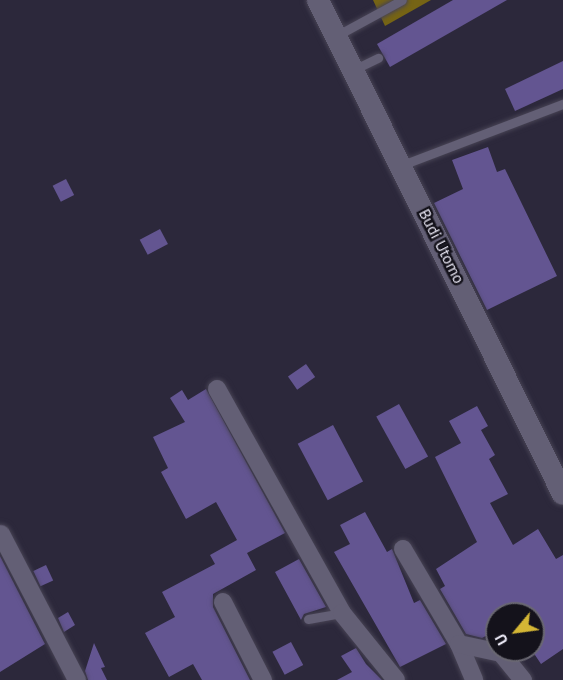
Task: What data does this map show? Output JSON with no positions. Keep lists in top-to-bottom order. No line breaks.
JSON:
{"streets":{"street":["Budi Utomo"]},"north":"bottom left"}
